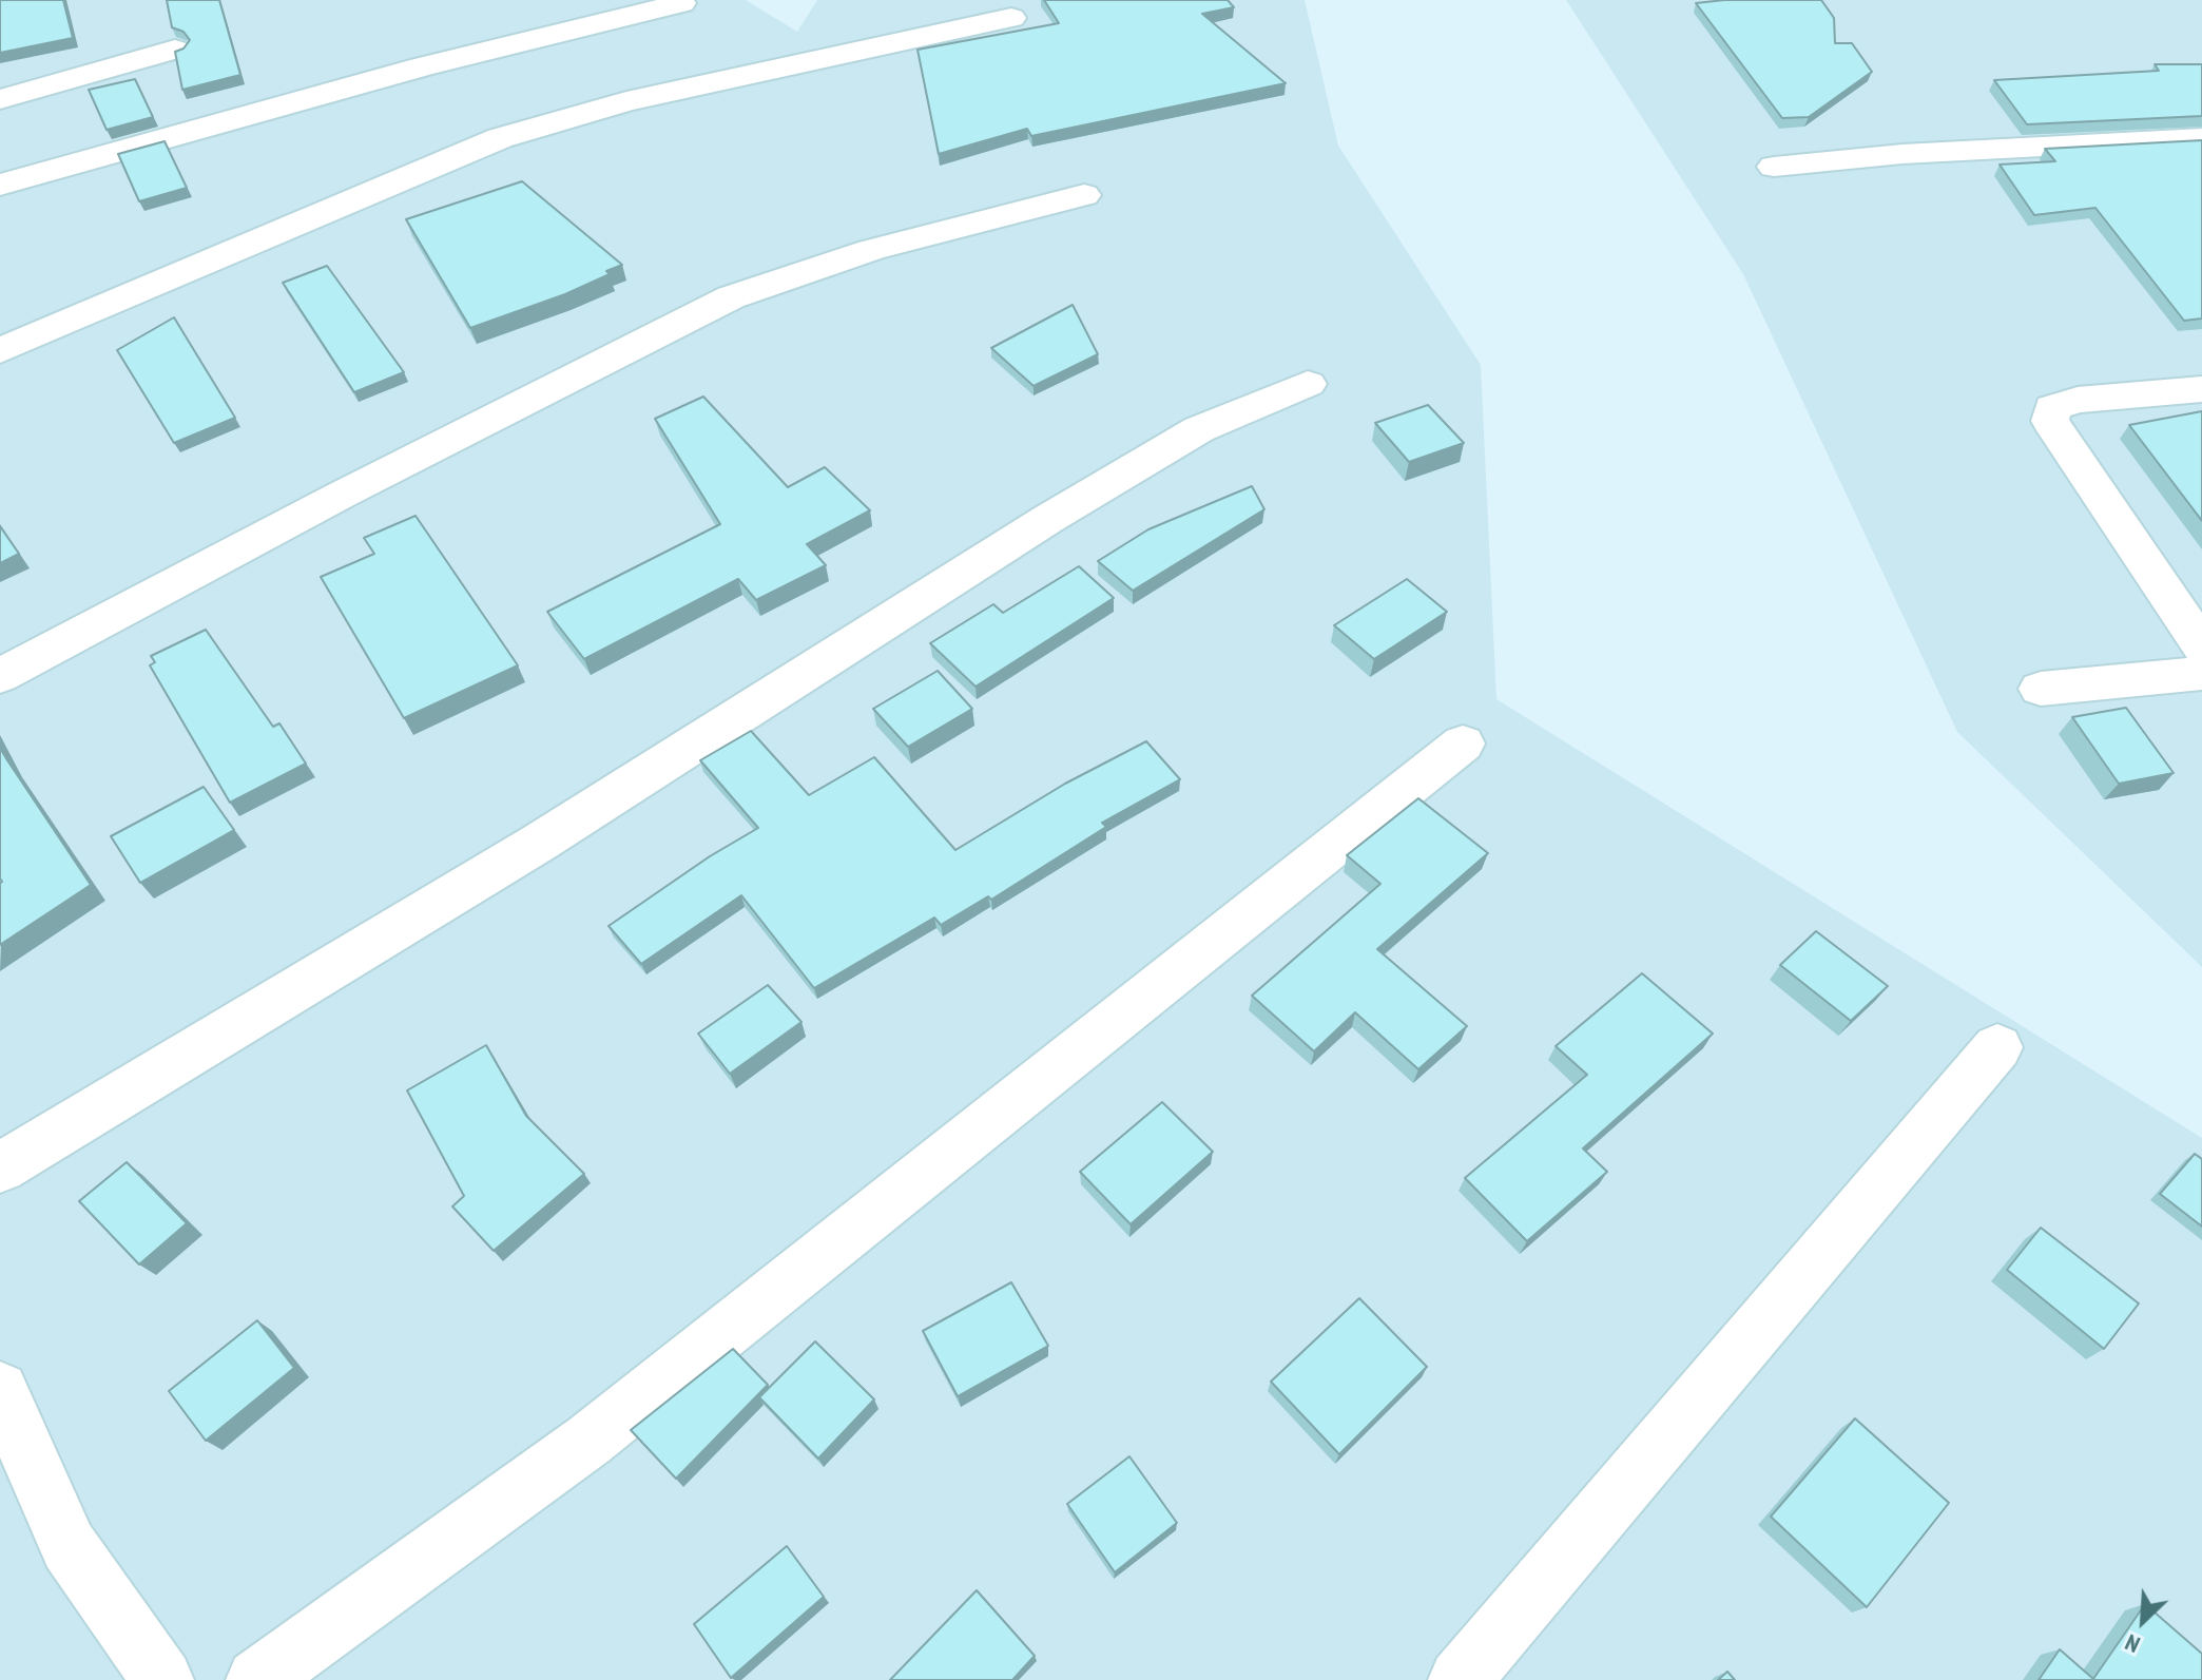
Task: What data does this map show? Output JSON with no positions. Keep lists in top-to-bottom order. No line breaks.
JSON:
{"north":"bottom left"}
